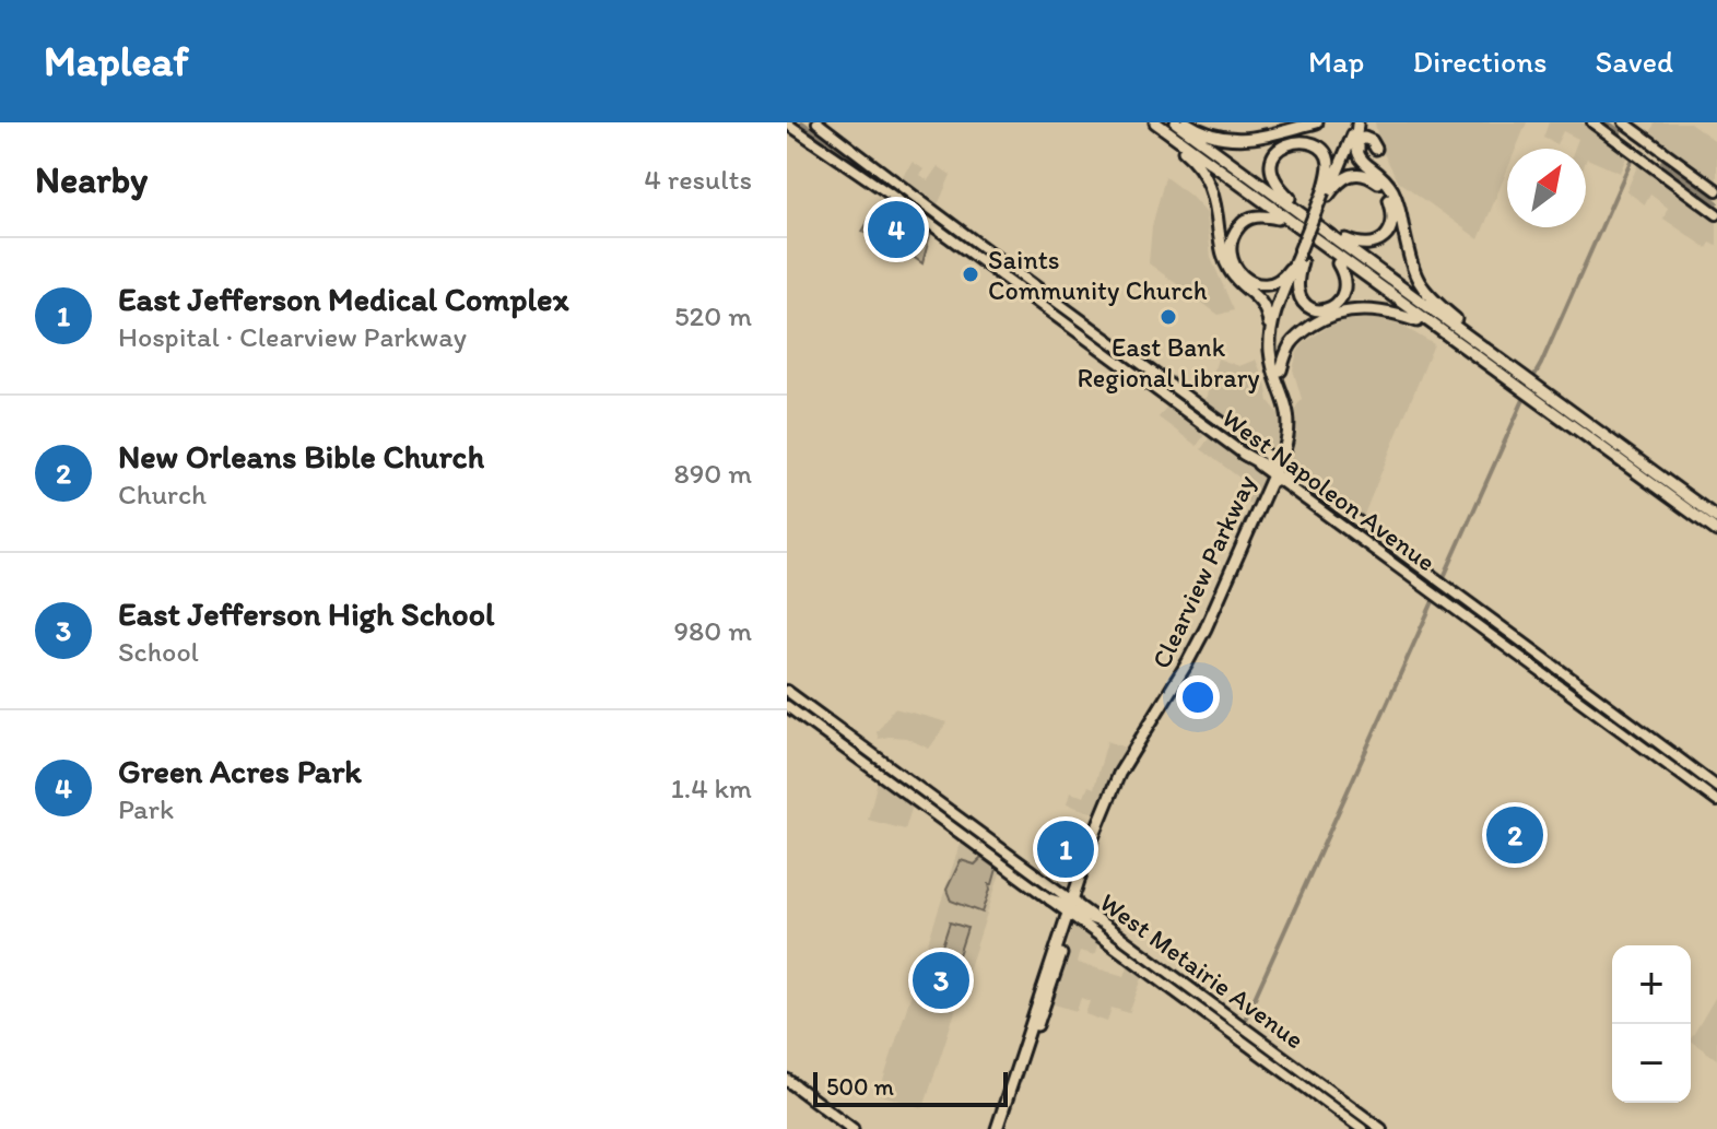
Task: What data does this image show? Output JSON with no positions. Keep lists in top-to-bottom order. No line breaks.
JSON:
{"streets":{"highway":["Clearview Parkway"],"main road":["West Napoleon Avenue","West Metairie Avenue"]},"crossings":[["West Napoleon Avenue","Clearview Parkway"],["Clearview Parkway","West Metairie Avenue"]],"places":["Saints Community Church","East Bank Regional Library"],"scale_bar":"500 m","north":"top right","page":{"header":"Mapleaf","nav":["Map","Directions","Saved"],"heading":["Nearby","4 results"],"pins":["4","2","1","3"],"list":[{"mark":"1","name":"East Jefferson Medical Complex","note":"Hospital · Clearview Parkway","value":"520 m"},{"mark":"2","name":"New Orleans Bible Church","note":"Church","value":"890 m"},{"mark":"3","name":"East Jefferson High School","note":"School","value":"980 m"},{"mark":"4","name":"Green Acres Park","note":"Park","value":"1.4 km"}],"map_buttons":["+","−"],"scale":"500 m"}}
